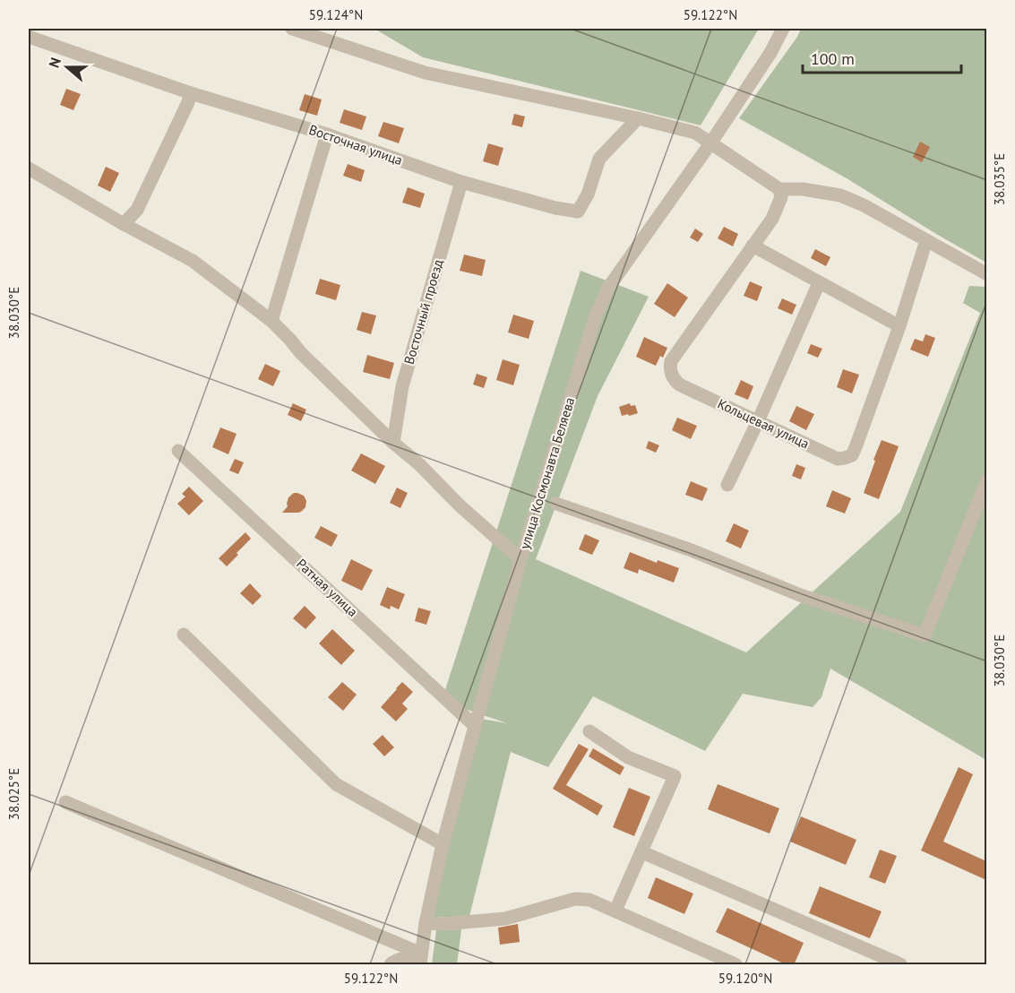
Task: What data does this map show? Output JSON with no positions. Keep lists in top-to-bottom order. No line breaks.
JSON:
{"streets":{"street":["Восточная улица","Восточный проезд","Кольцевая улица","улица Космонавта Беляева","Ратная улица"]},"crossings":[["Восточная улица","Восточный проезд"],["улица Космонавта Беляева","Ратная улица"]],"scale_bar":"100 m","north":"left","coordinates":["59.124°N","59.122°N","38.035°E","38.030°E","38.025°E","59.120°N"]}
